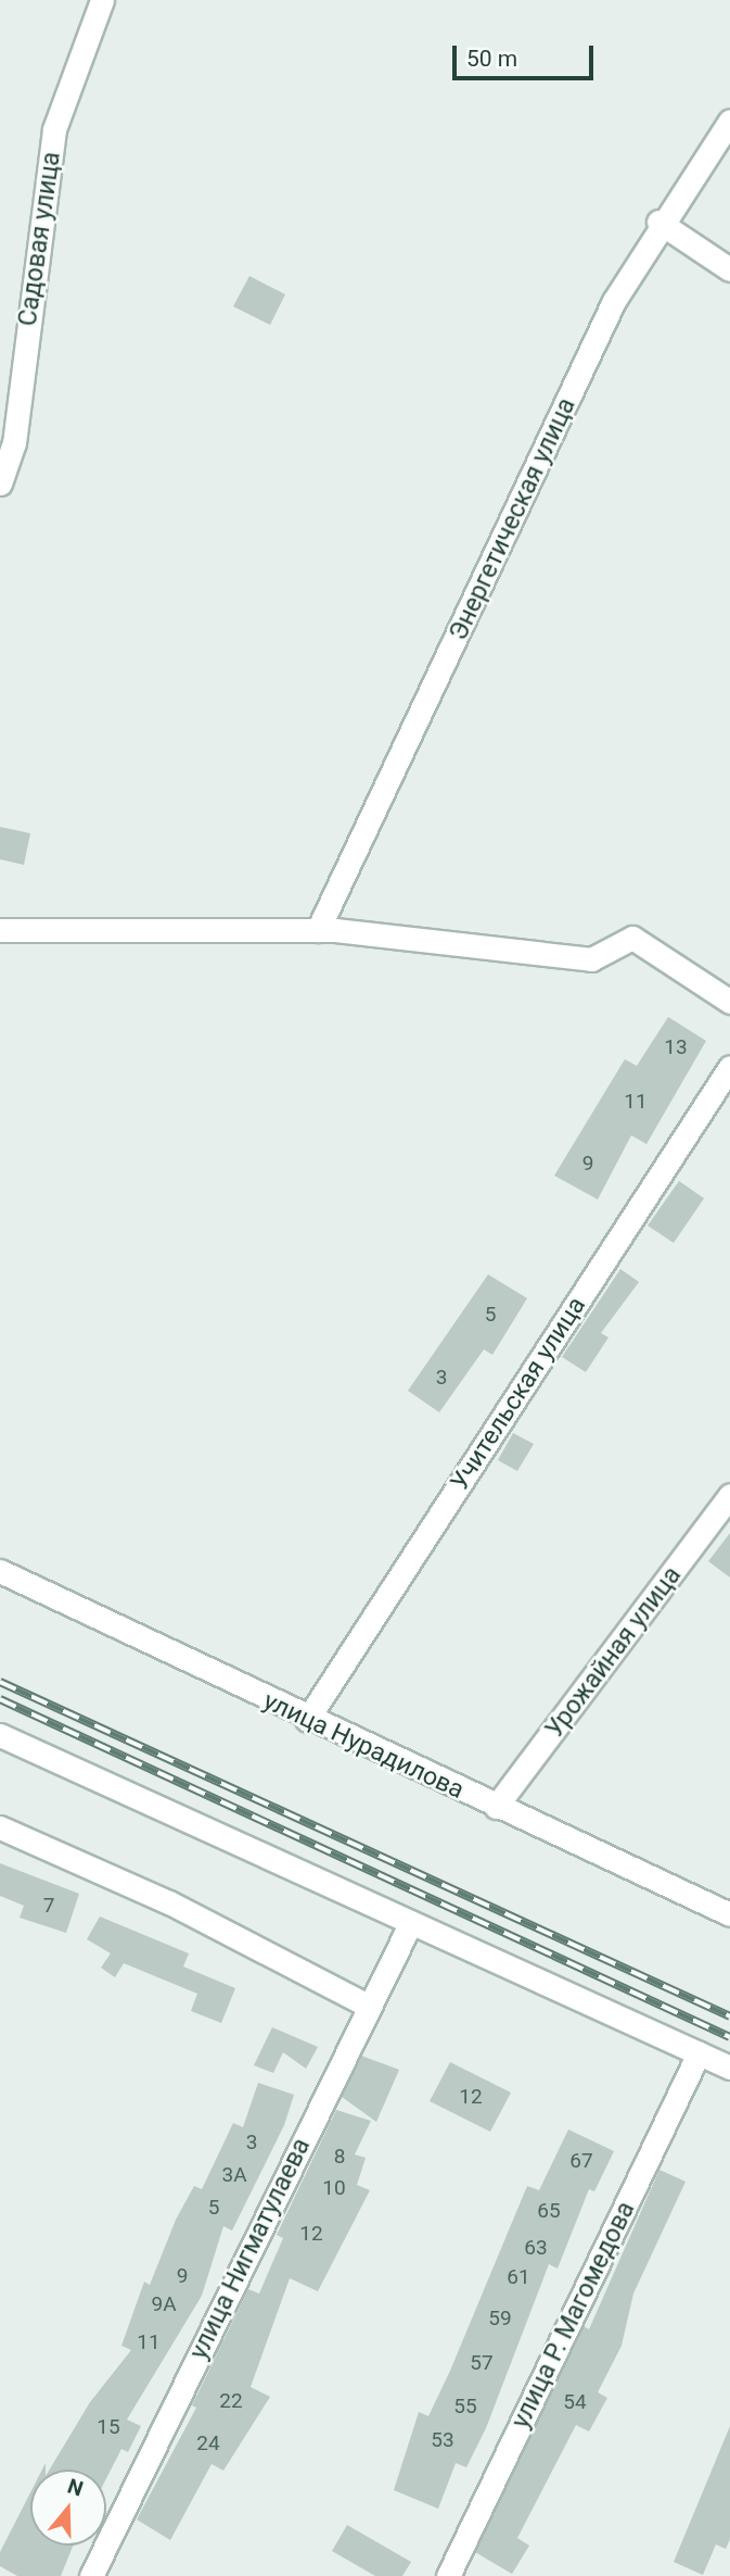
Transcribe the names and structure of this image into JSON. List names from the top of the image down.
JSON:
{
  "streets": {
    "street": [
      "Садовая улица",
      "Энергетическая улица",
      "Учительская улица",
      "Урожайная улица",
      "улица Нурадилова",
      "улица Нигматулаева",
      "улица Р. Магомедова"
    ]
  },
  "crossings": [
    ["Учительская улица", "улица Нурадилова"],
    ["Урожайная улица", "улица Нурадилова"]
  ],
  "house_numbers": [
    "13",
    "11",
    "9",
    "5",
    "3",
    "7",
    "12",
    "3",
    "8",
    "67",
    "3А",
    "10",
    "5",
    "65",
    "12",
    "63",
    "9",
    "61",
    "9А",
    "59",
    "11",
    "57",
    "22",
    "54",
    "55",
    "15",
    "53",
    "24"
  ],
  "scale_bar": "50 m",
  "north": "top"
}
